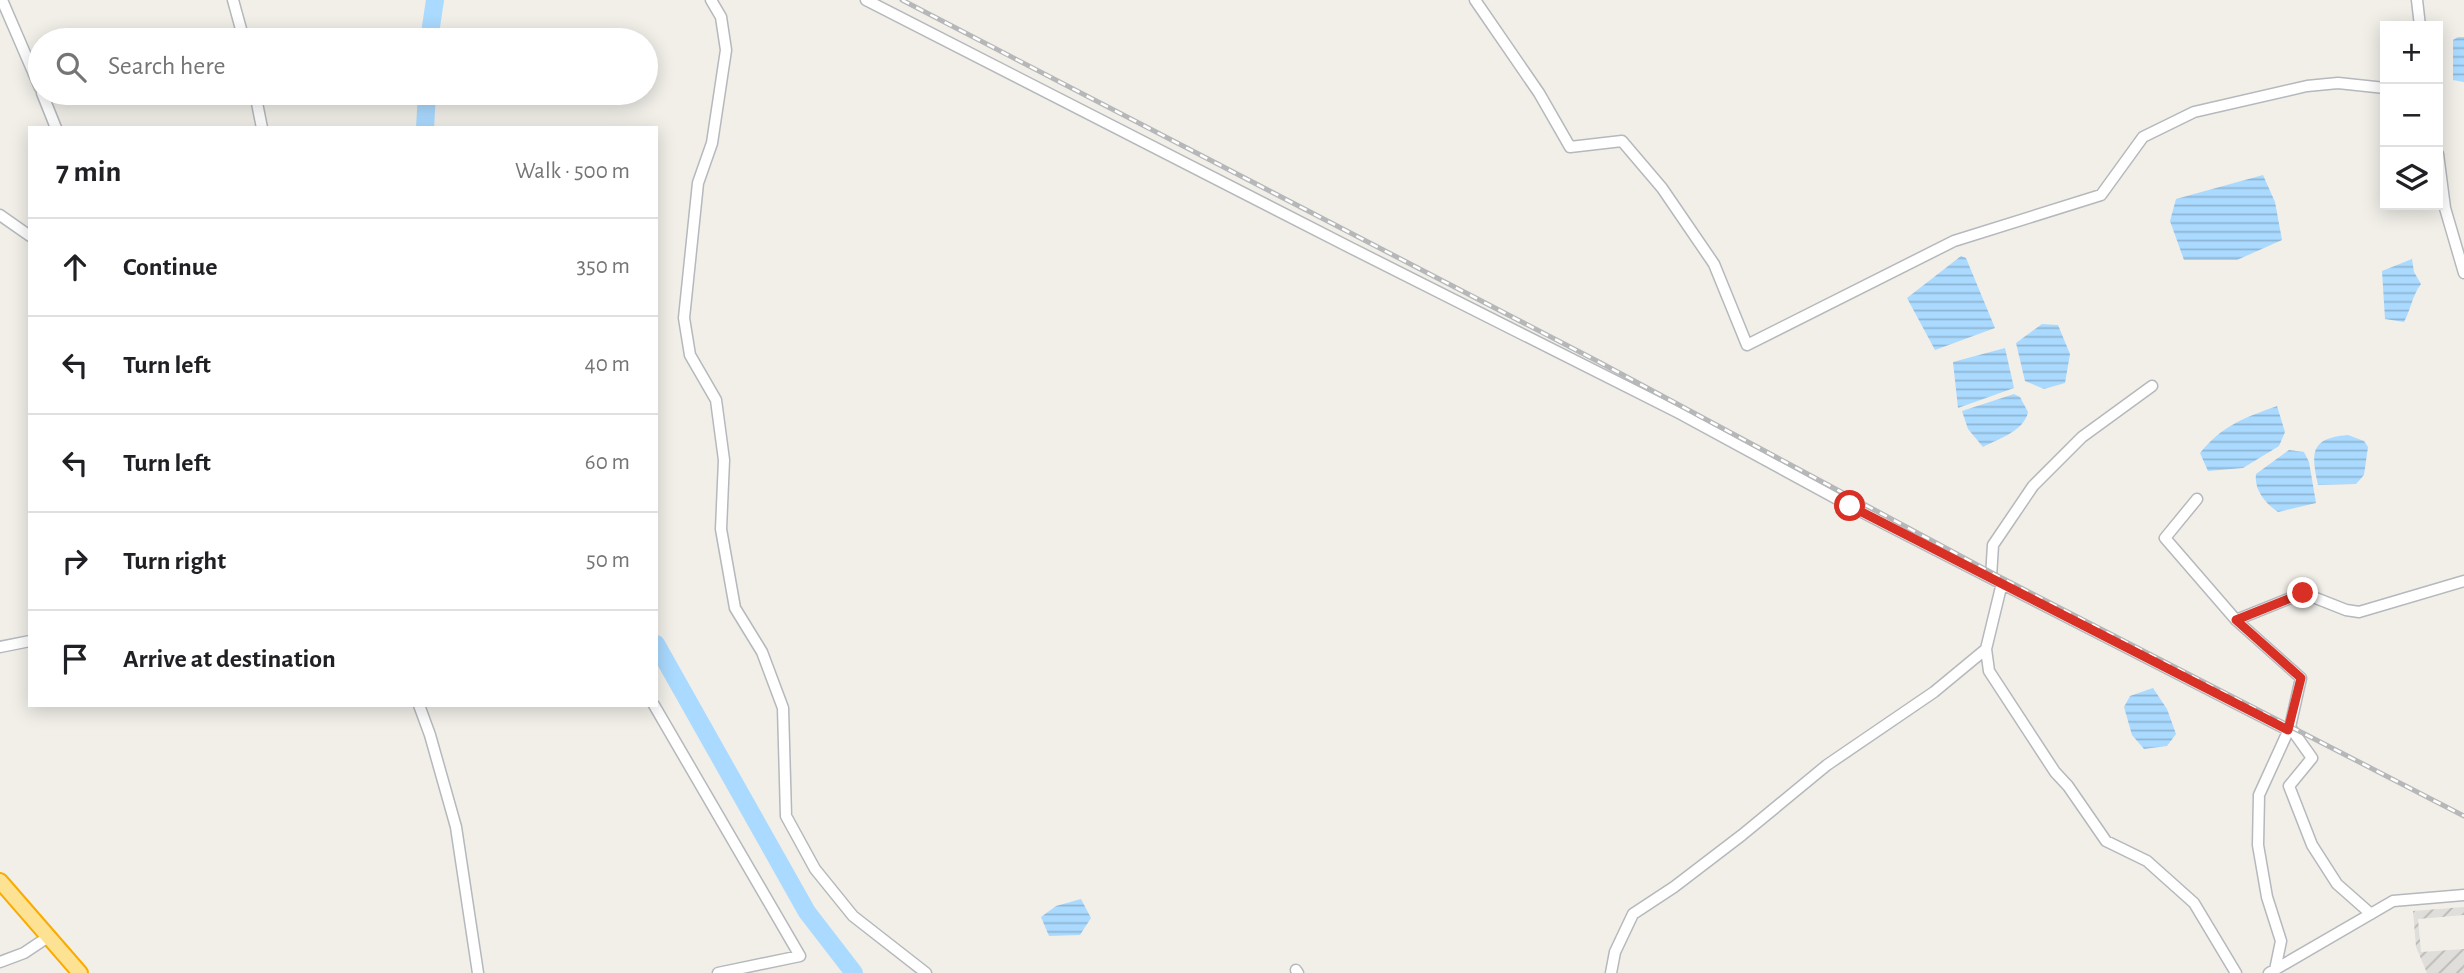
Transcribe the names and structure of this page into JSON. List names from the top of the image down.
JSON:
{
  "page": {
    "map_buttons": ["+", "−"],
    "search": "Search here",
    "heading": ["7 min", "Walk · 500 m"],
    "list": [
      ["Continue", "350 m"],
      ["Turn left", "40 m"],
      ["Turn left", "60 m"],
      ["Turn right", "50 m"],
      "Arrive at destination"
    ]
  }
}
